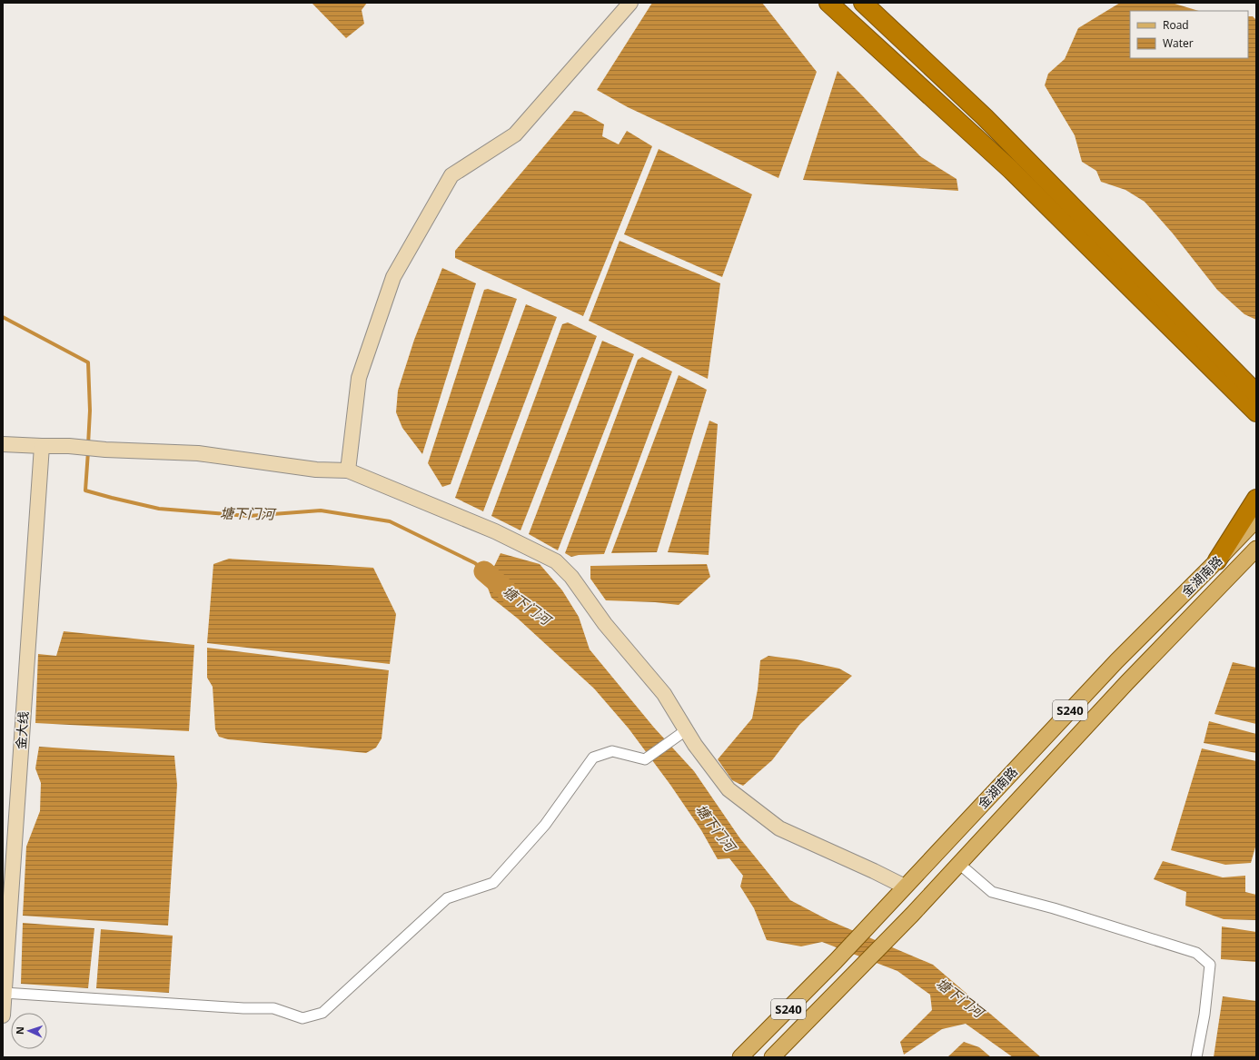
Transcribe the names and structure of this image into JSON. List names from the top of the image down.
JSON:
{
  "streets": {
    "main road": ["金湖南路", "S240"],
    "street": ["金大线"]
  },
  "water": ["塘下门河"],
  "legend": ["Road", "Water"],
  "north": "left"
}
